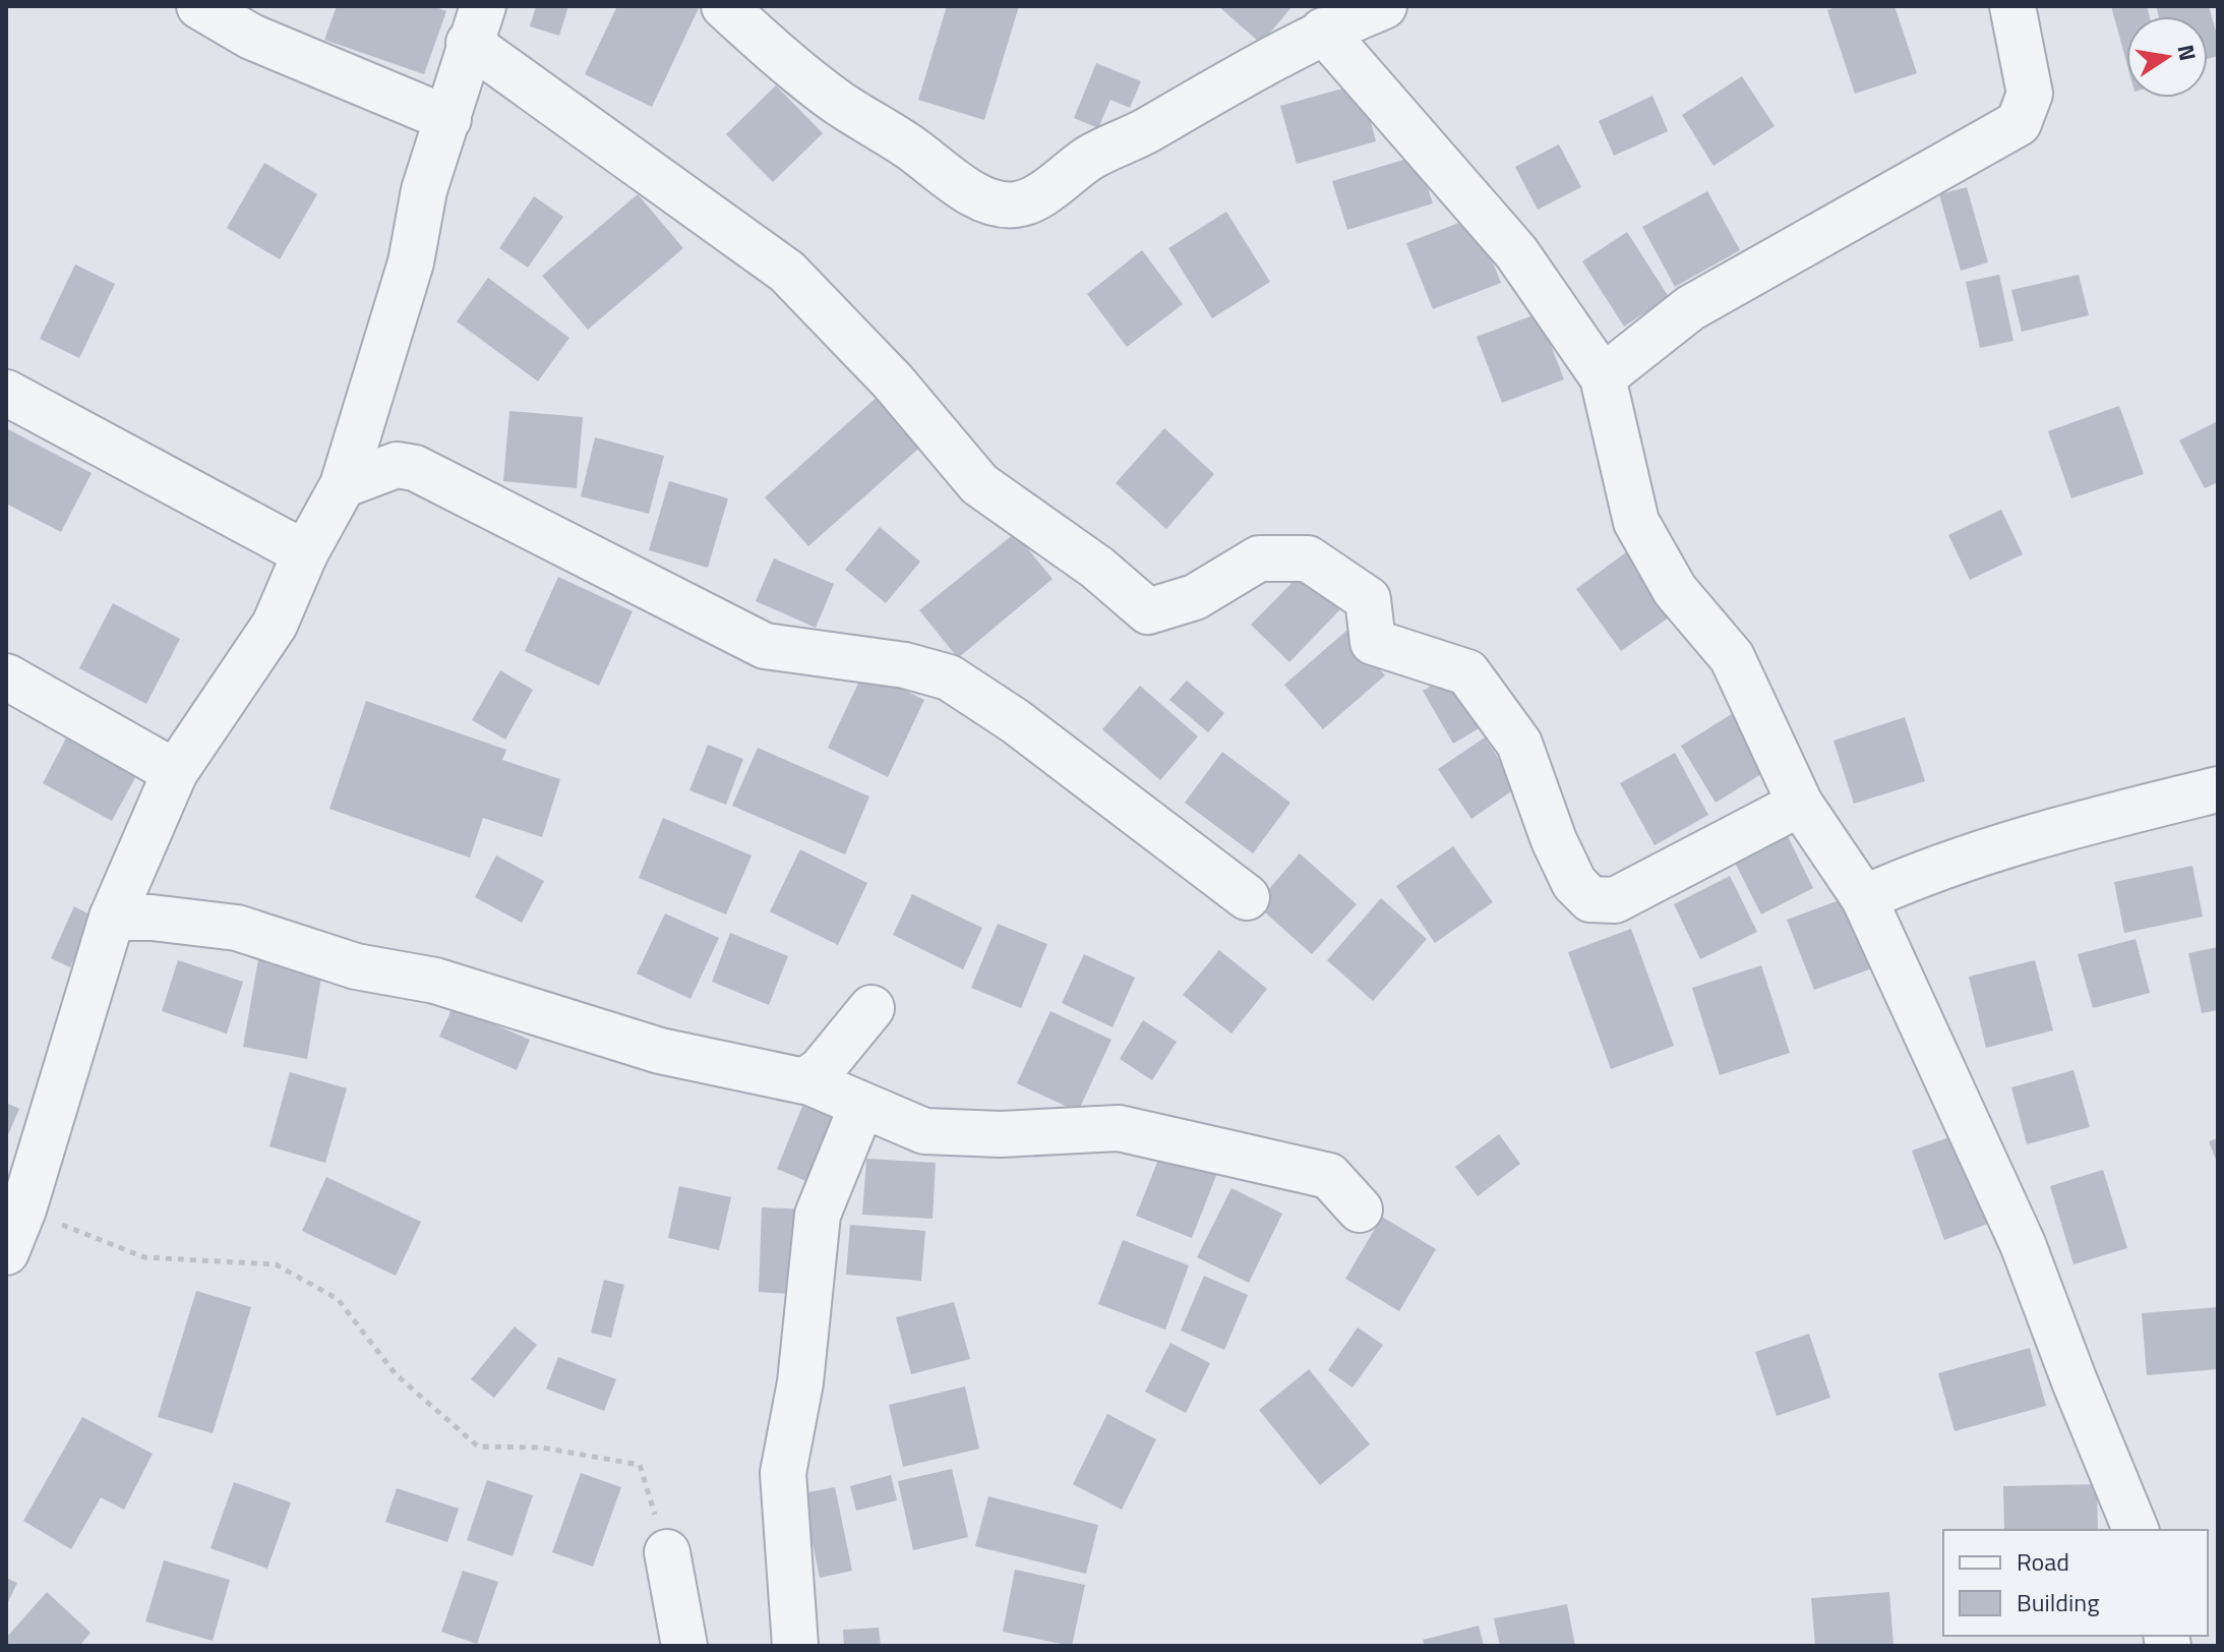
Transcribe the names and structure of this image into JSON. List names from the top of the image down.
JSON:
{
  "legend": ["Road", "Building"],
  "north": "right"
}
